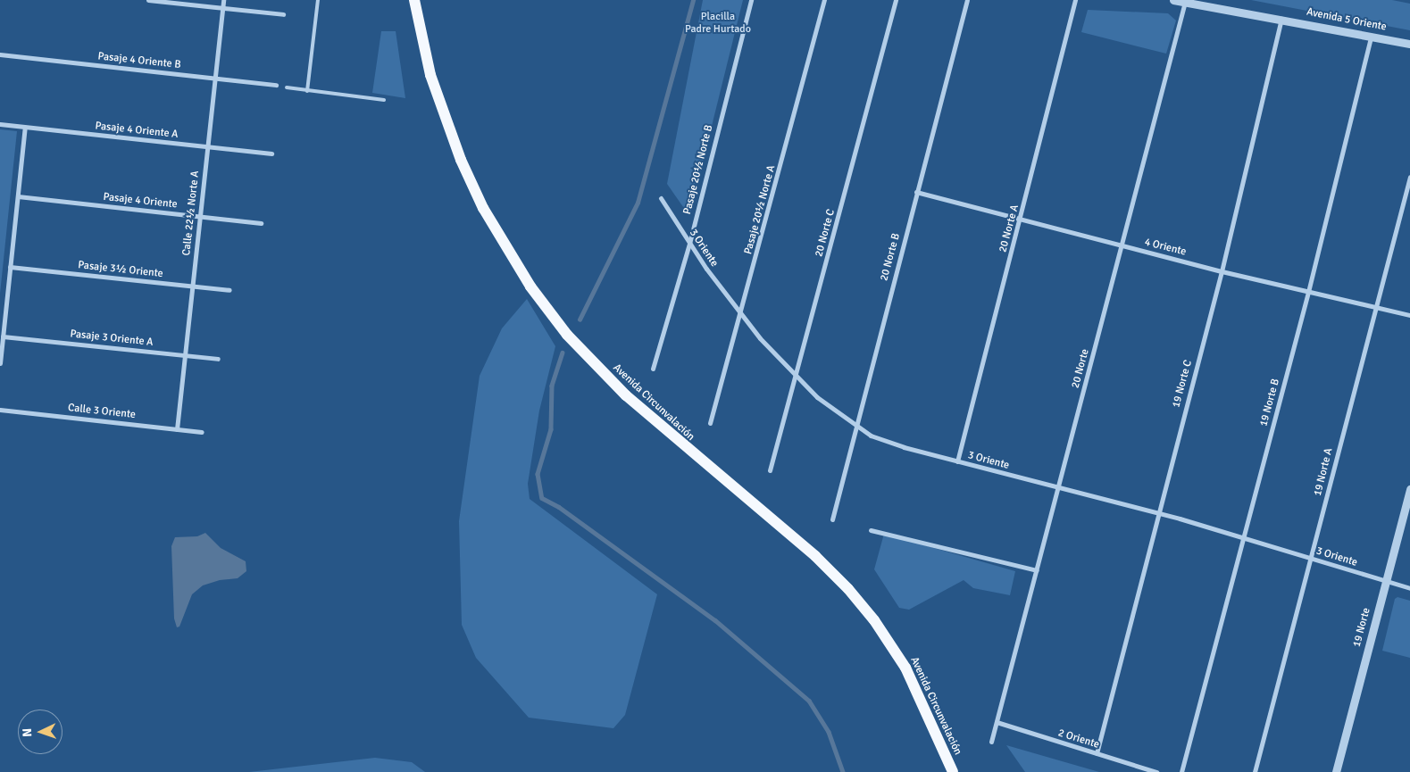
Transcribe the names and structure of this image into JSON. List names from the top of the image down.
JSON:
{
  "streets": {
    "main road": ["Avenida Circunvalación"],
    "street": [
      "Avenida 5 Oriente",
      "Pasaje 4 Oriente B",
      "Pasaje 4 Oriente A",
      "Pasaje 20½ Norte B",
      "Pasaje 4 Oriente",
      "Pasaje 20½ Norte A",
      "Calle 22½ Norte A",
      "20 Norte A",
      "20 Norte C",
      "4 Oriente",
      "3 Oriente",
      "20 Norte B",
      "Pasaje 3½ Oriente",
      "Pasaje 3 Oriente A",
      "20 Norte",
      "19 Norte C",
      "19 Norte B",
      "Calle 3 Oriente",
      "19 Norte A",
      "19 Norte",
      "2 Oriente"
    ]
  },
  "crossings": [
    ["Avenida 5 Oriente", "20 Norte"],
    ["Avenida 5 Oriente", "19 Norte C"],
    ["Avenida 5 Oriente", "19 Norte B"],
    ["Pasaje 4 Oriente B", "Calle 22½ Norte A"],
    ["Pasaje 4 Oriente A", "Calle 22½ Norte A"],
    ["Pasaje 20½ Norte B", "3 Oriente"],
    ["Pasaje 4 Oriente", "Calle 22½ Norte A"],
    ["Pasaje 20½ Norte A", "3 Oriente"],
    ["Calle 22½ Norte A", "Pasaje 3½ Oriente"],
    ["Calle 22½ Norte A", "Pasaje 3 Oriente A"],
    ["Calle 22½ Norte A", "Calle 3 Oriente"],
    ["20 Norte A", "4 Oriente"],
    ["20 Norte A", "3 Oriente"],
    ["20 Norte C", "3 Oriente"],
    ["4 Oriente", "20 Norte B"],
    ["4 Oriente", "20 Norte"],
    ["4 Oriente", "19 Norte C"],
    ["4 Oriente", "19 Norte B"],
    ["4 Oriente", "19 Norte A"],
    ["3 Oriente", "20 Norte B"],
    ["3 Oriente", "20 Norte"],
    ["3 Oriente", "19 Norte C"],
    ["3 Oriente", "19 Norte B"],
    ["3 Oriente", "19 Norte A"],
    ["3 Oriente", "19 Norte"],
    ["20 Norte", "2 Oriente"],
    ["19 Norte C", "2 Oriente"]
  ],
  "parks": ["Placilla Padre Hurtado"],
  "north": "left"
}
